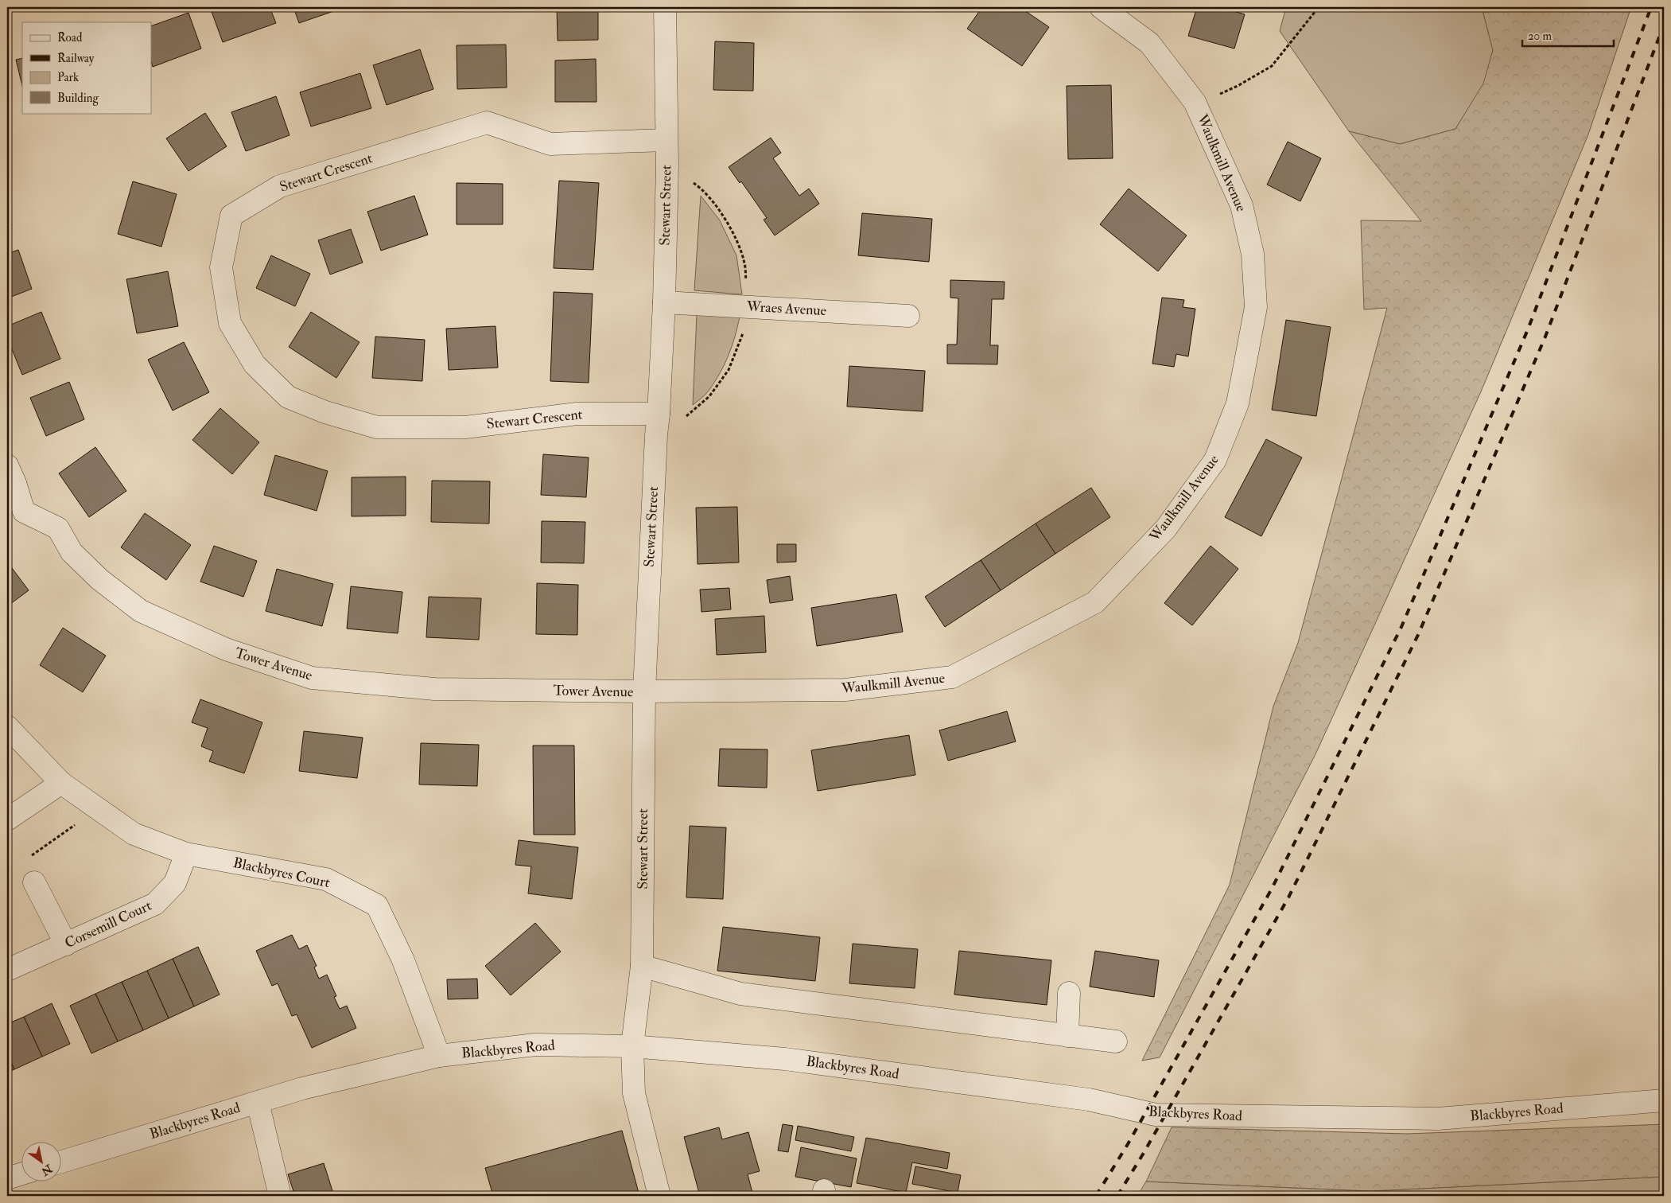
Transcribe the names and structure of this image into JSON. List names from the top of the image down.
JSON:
{
  "streets": {
    "street": [
      "Waulkmill Avenue",
      "Stewart Crescent",
      "Stewart Street",
      "Wraes Avenue",
      "Tower Avenue",
      "Blackbyres Court",
      "Corsemill Court",
      "Blackbyres Road"
    ]
  },
  "crossings": [
    ["Waulkmill Avenue", "Stewart Street"],
    ["Waulkmill Avenue", "Tower Avenue"],
    ["Stewart Crescent", "Stewart Street"],
    ["Stewart Street", "Wraes Avenue"],
    ["Stewart Street", "Tower Avenue"],
    ["Stewart Street", "Blackbyres Road"],
    ["Blackbyres Court", "Corsemill Court"],
    ["Blackbyres Court", "Blackbyres Road"]
  ],
  "legend": [
    "Road",
    "Railway",
    "Park",
    "Building"
  ],
  "scale_bar": "20 m",
  "north": "bottom right"
}
